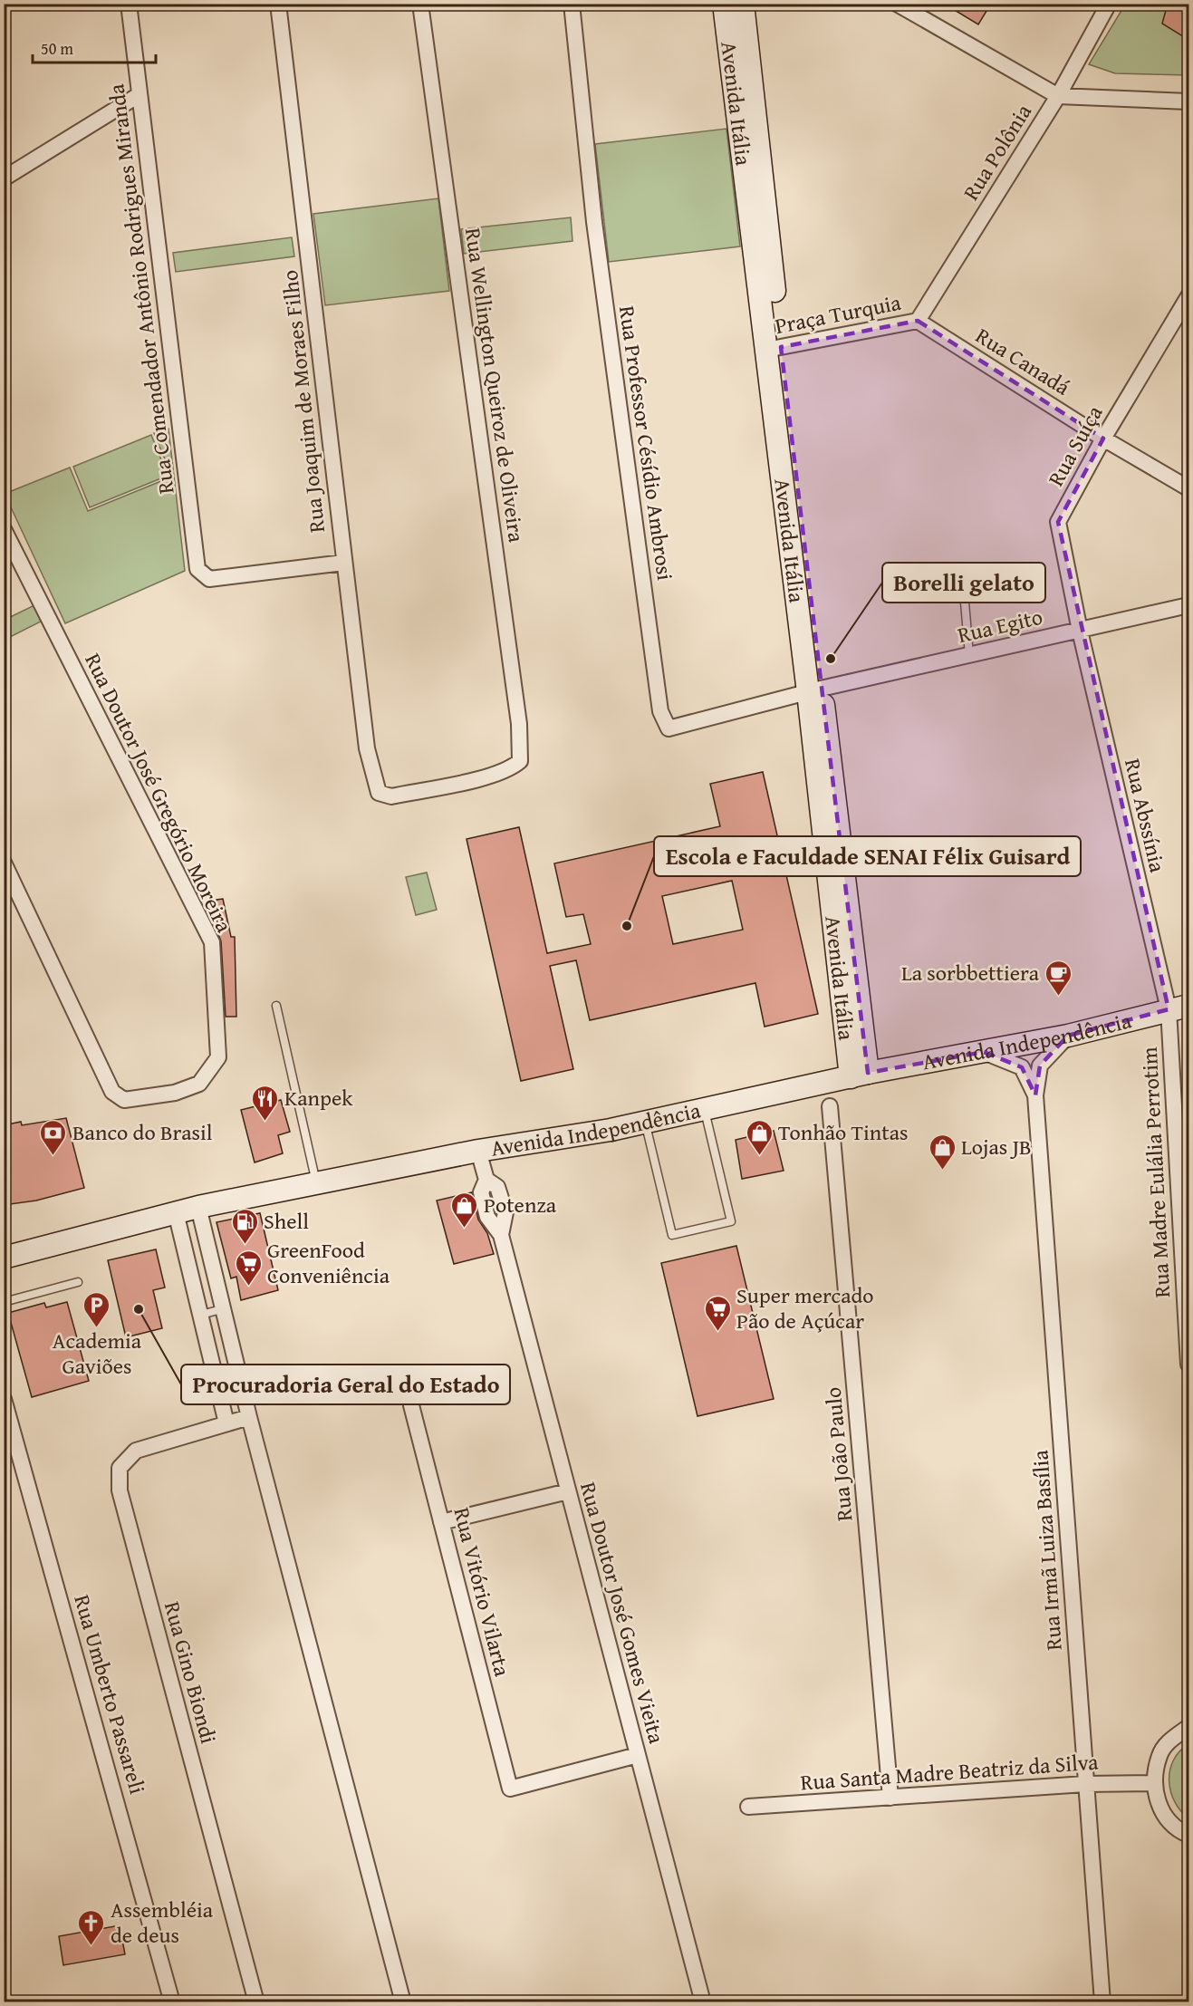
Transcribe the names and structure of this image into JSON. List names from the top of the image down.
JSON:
{
  "streets": {
    "main road": ["Avenida Itália", "Avenida Independência"],
    "street": [
      "Rua Polônia",
      "Rua Comendador Antônio Rodrigues Miranda",
      "Praça Turquia",
      "Rua Canadá",
      "Rua Wellington Queiroz de Oliveira",
      "Rua Joaquim de Moraes Filho",
      "Rua Professor Césídio Ambrosi",
      "Rua Suíça",
      "Rua Egito",
      "Rua Doutor José Gregório Moreira",
      "Rua Abssínia",
      "Rua Madre Eulália Perrotim",
      "Rua João Paulo",
      "Rua Irmã Luiza Basília",
      "Rua Vitório Vilarta",
      "Rua Doutor José Gomes Vieita",
      "Rua Gino Biondi",
      "Rua Umberto Passareli",
      "Rua Santa Madre Beatriz da Silva"
    ]
  },
  "crossings": [
    ["Avenida Itália", "Praça Turquia"],
    ["Avenida Itália", "Rua Professor Césídio Ambrosi"],
    ["Avenida Itália", "Rua Egito"],
    ["Avenida Itália", "Avenida Independência"],
    ["Rua Polônia", "Praça Turquia"],
    ["Rua Polônia", "Rua Canadá"],
    ["Rua Comendador Antônio Rodrigues Miranda", "Rua Joaquim de Moraes Filho"],
    ["Praça Turquia", "Rua Canadá"],
    ["Rua Canadá", "Rua Suíça"],
    ["Rua Wellington Queiroz de Oliveira", "Rua Joaquim de Moraes Filho"],
    ["Rua Professor Césídio Ambrosi", "Rua Egito"],
    ["Rua Suíça", "Rua Egito"],
    ["Rua Suíça", "Rua Abssínia"],
    ["Rua Egito", "Rua Abssínia"],
    ["Rua Abssínia", "Avenida Independência"],
    ["Rua Abssínia", "Rua Madre Eulália Perrotim"],
    ["Avenida Independência", "Rua Madre Eulália Perrotim"],
    ["Avenida Independência", "Rua Irmã Luiza Basília"],
    ["Avenida Independência", "Rua Doutor José Gomes Vieita"],
    ["Rua João Paulo", "Rua Santa Madre Beatriz da Silva"],
    ["Rua Irmã Luiza Basília", "Rua Santa Madre Beatriz da Silva"],
    ["Rua Vitório Vilarta", "Rua Doutor José Gomes Vieita"]
  ],
  "places": {
    "other": ["Borelli gelato", "Escola e Faculdade SENAI Félix Guisard", "Procuradoria Geral do Estado"],
    "cafe": ["La sorbbettiera"],
    "restaurant": ["Kanpek"],
    "bank": ["Banco do Brasil"],
    "shop": ["Tonhão Tintas", "Lojas JB", "Potenza"],
    "fuel station": ["Shell"],
    "supermarket": ["GreenFood Conveniência", "Super mercado Pão de Açúcar"],
    "parking": ["Academia Gaviões"],
    "church": ["Assembléia de deus"]
  },
  "scale_bar": "50 m"
}
